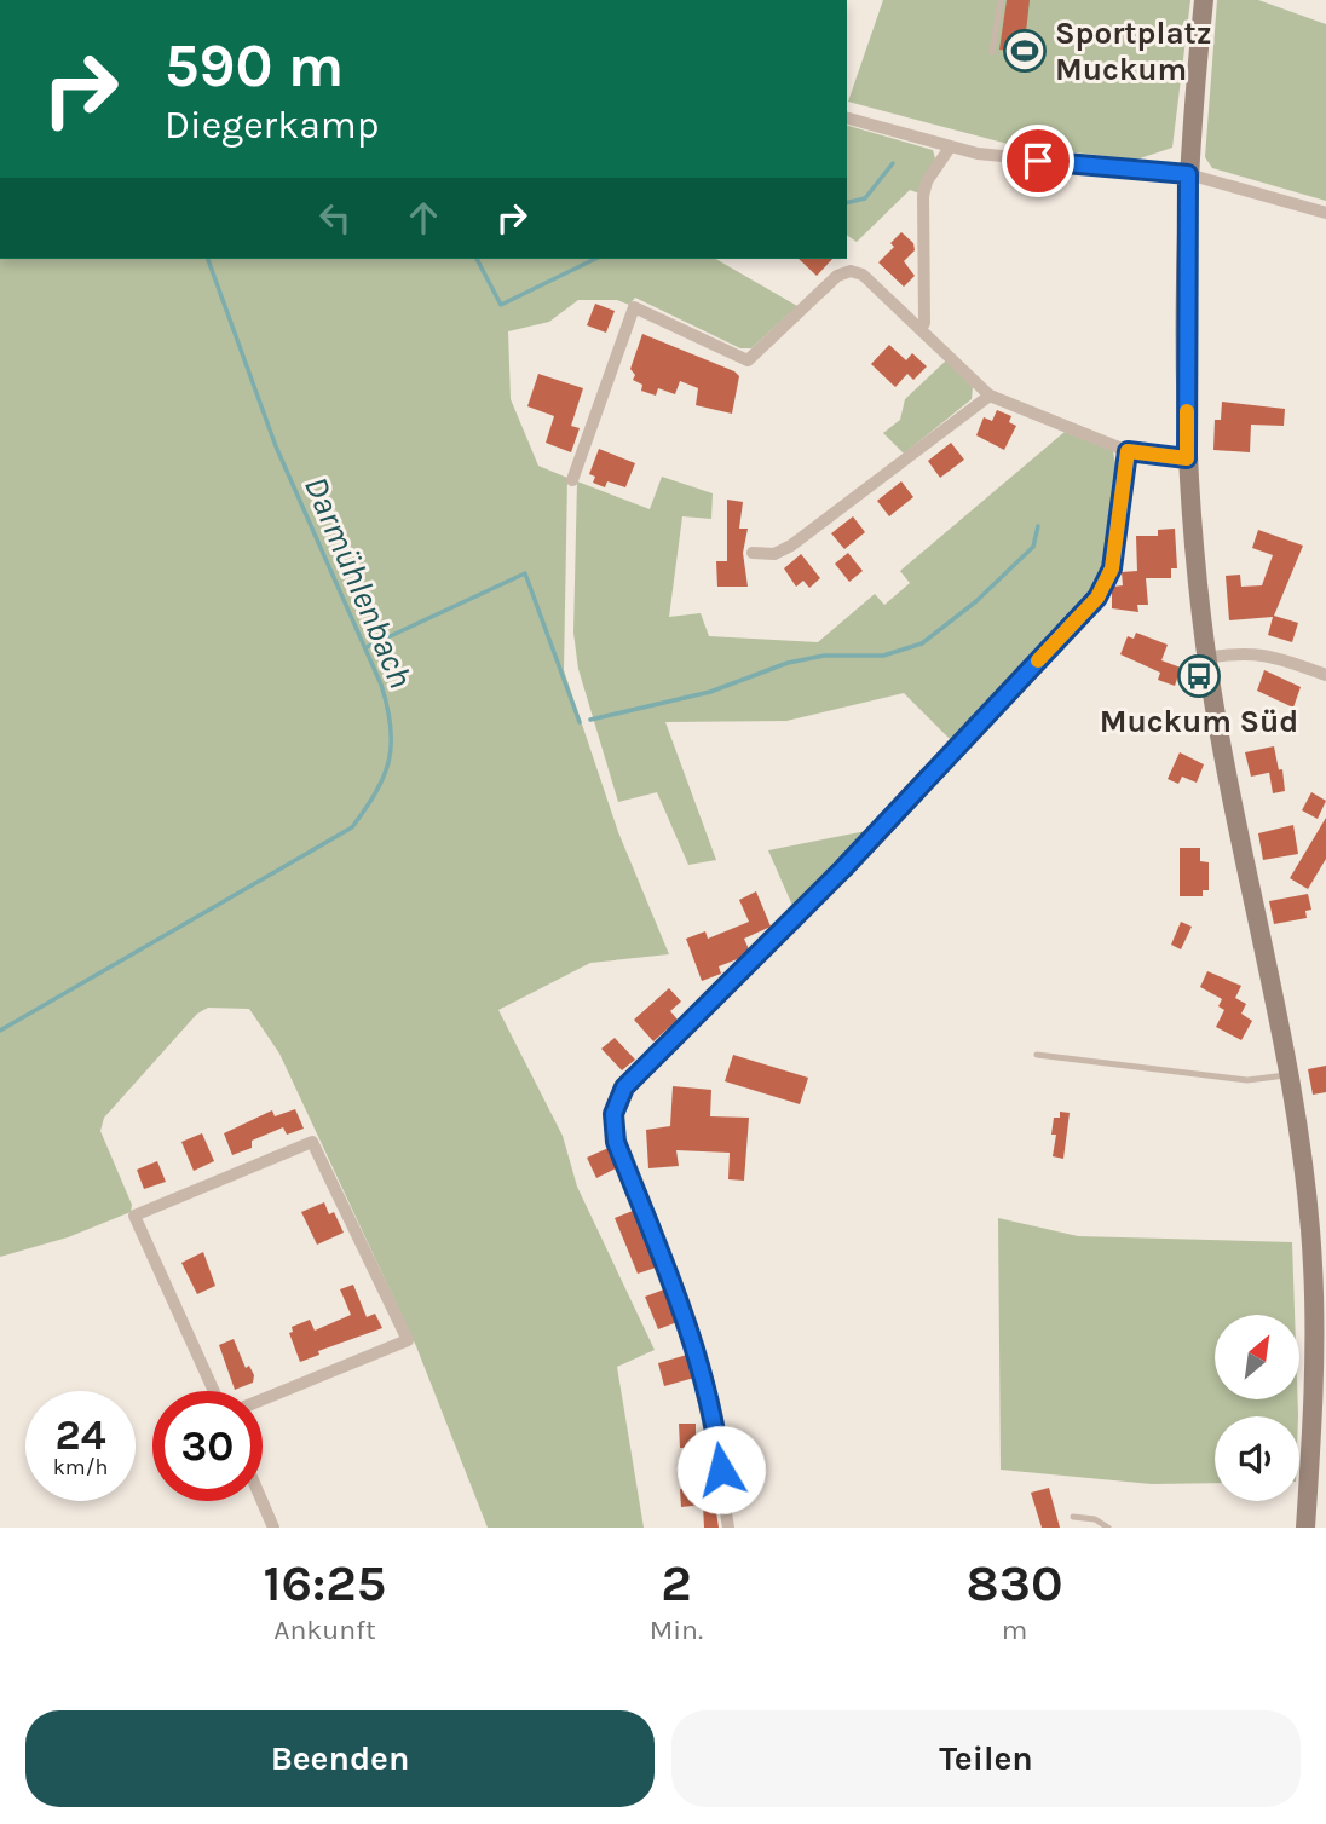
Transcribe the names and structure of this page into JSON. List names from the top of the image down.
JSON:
{
  "water": ["Darmühlenbach"],
  "places": {
    "sports": ["Sportplatz Muckum"],
    "bus stop": ["Muckum Süd"]
  },
  "north": "top right",
  "page": {
    "turn": ["590 m", "Diegerkamp"],
    "speed": "24 km/h",
    "limit": "30",
    "eta": [
      "16:25",
      "Ankunft",
      "2",
      "Min.",
      "830",
      "m"
    ],
    "buttons": ["Beenden", "Teilen"]
  }
}
